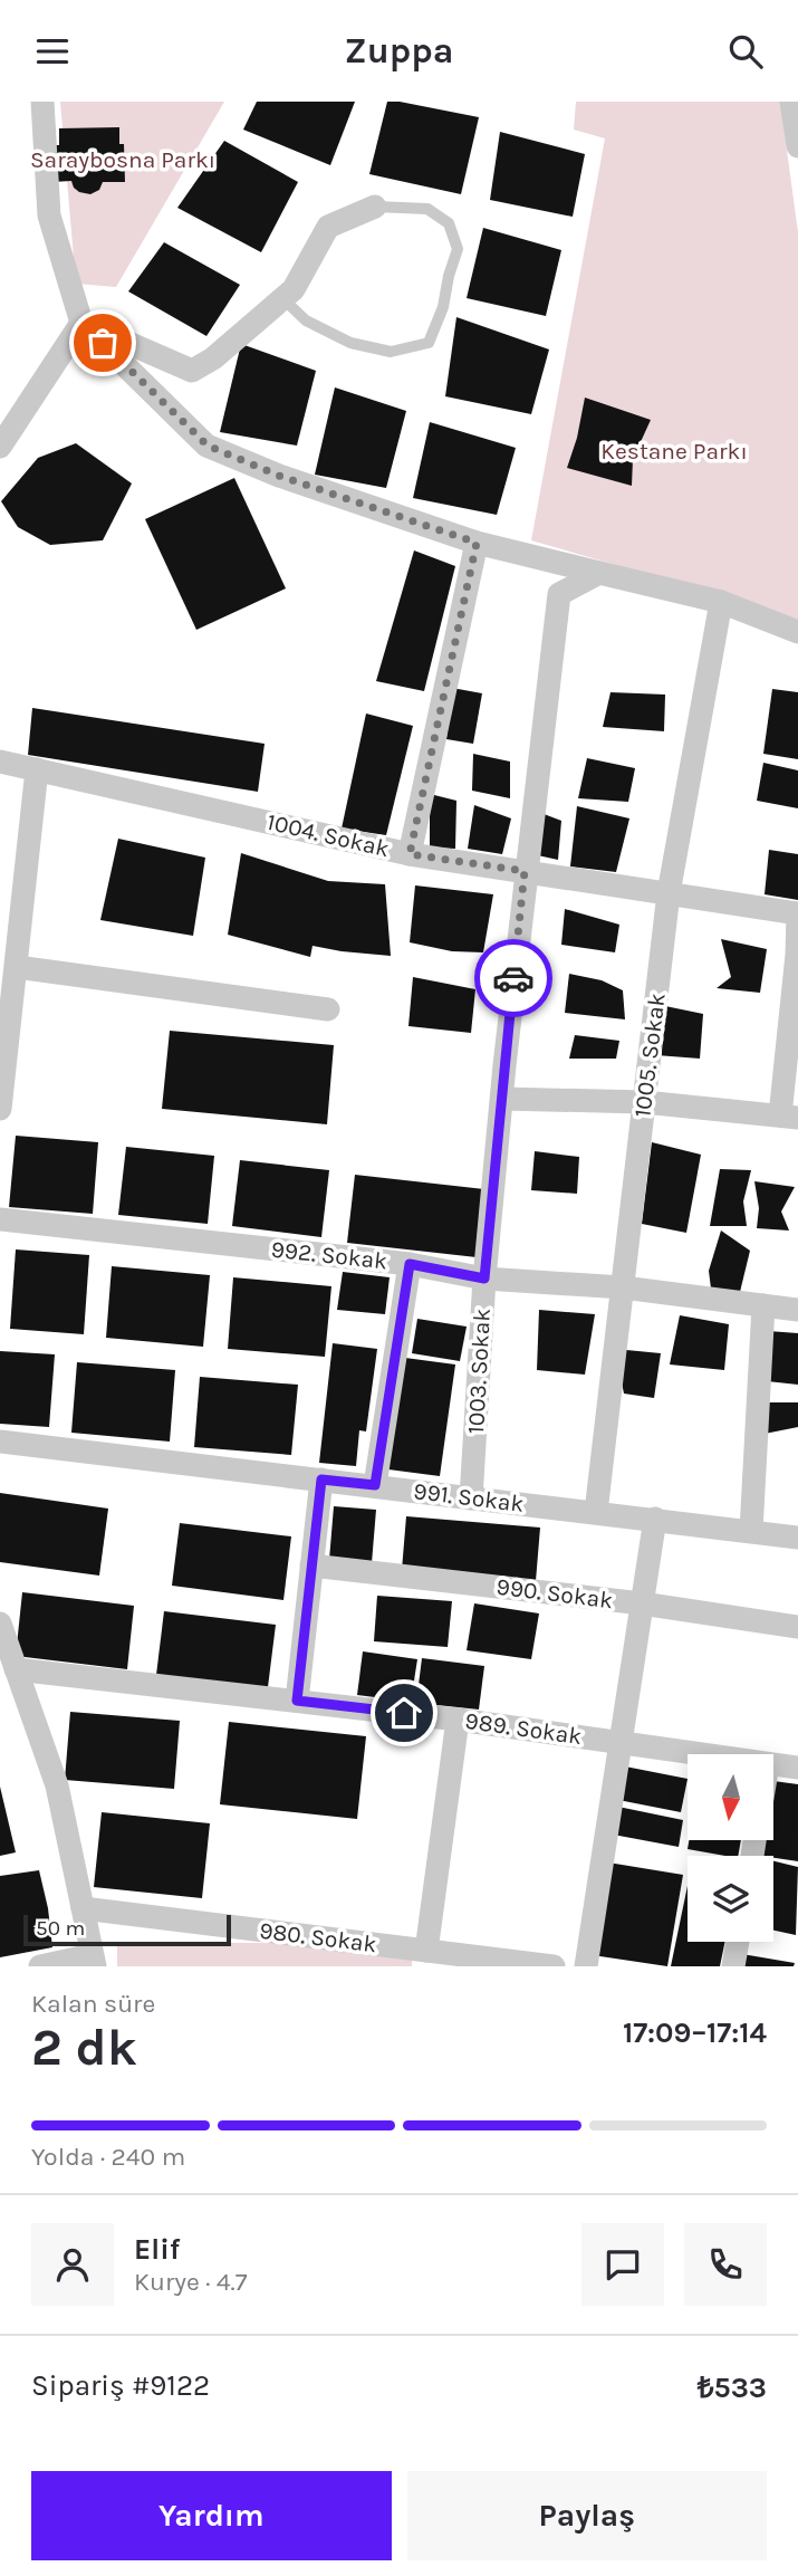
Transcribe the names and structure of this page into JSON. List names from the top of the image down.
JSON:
{
  "streets": {
    "street": [
      "1004. Sokak",
      "1005. Sokak",
      "992. Sokak",
      "1003. Sokak",
      "991. Sokak",
      "990. Sokak",
      "989. Sokak",
      "980. Sokak"
    ]
  },
  "crossings": [
    ["1004. Sokak", "1005. Sokak"],
    ["1004. Sokak", "1003. Sokak"],
    ["1005. Sokak", "992. Sokak"],
    ["1005. Sokak", "991. Sokak"],
    ["992. Sokak", "1003. Sokak"],
    ["1003. Sokak", "991. Sokak"]
  ],
  "parks": ["Saraybosna Parkı", "Kestane Parkı"],
  "scale_bar": "50 m",
  "north": "bottom",
  "page": {
    "header": "Zuppa",
    "scale": "50 m",
    "heading": ["2 dk", "Kalan süre", "17:09–17:14"],
    "panel": [
      "Elif",
      "Kurye · 4.7",
      "Sipariş #9122",
      "₺533"
    ],
    "bar": "Yolda · 240 m",
    "buttons": ["Yardım", "Paylaş"]
  }
}
